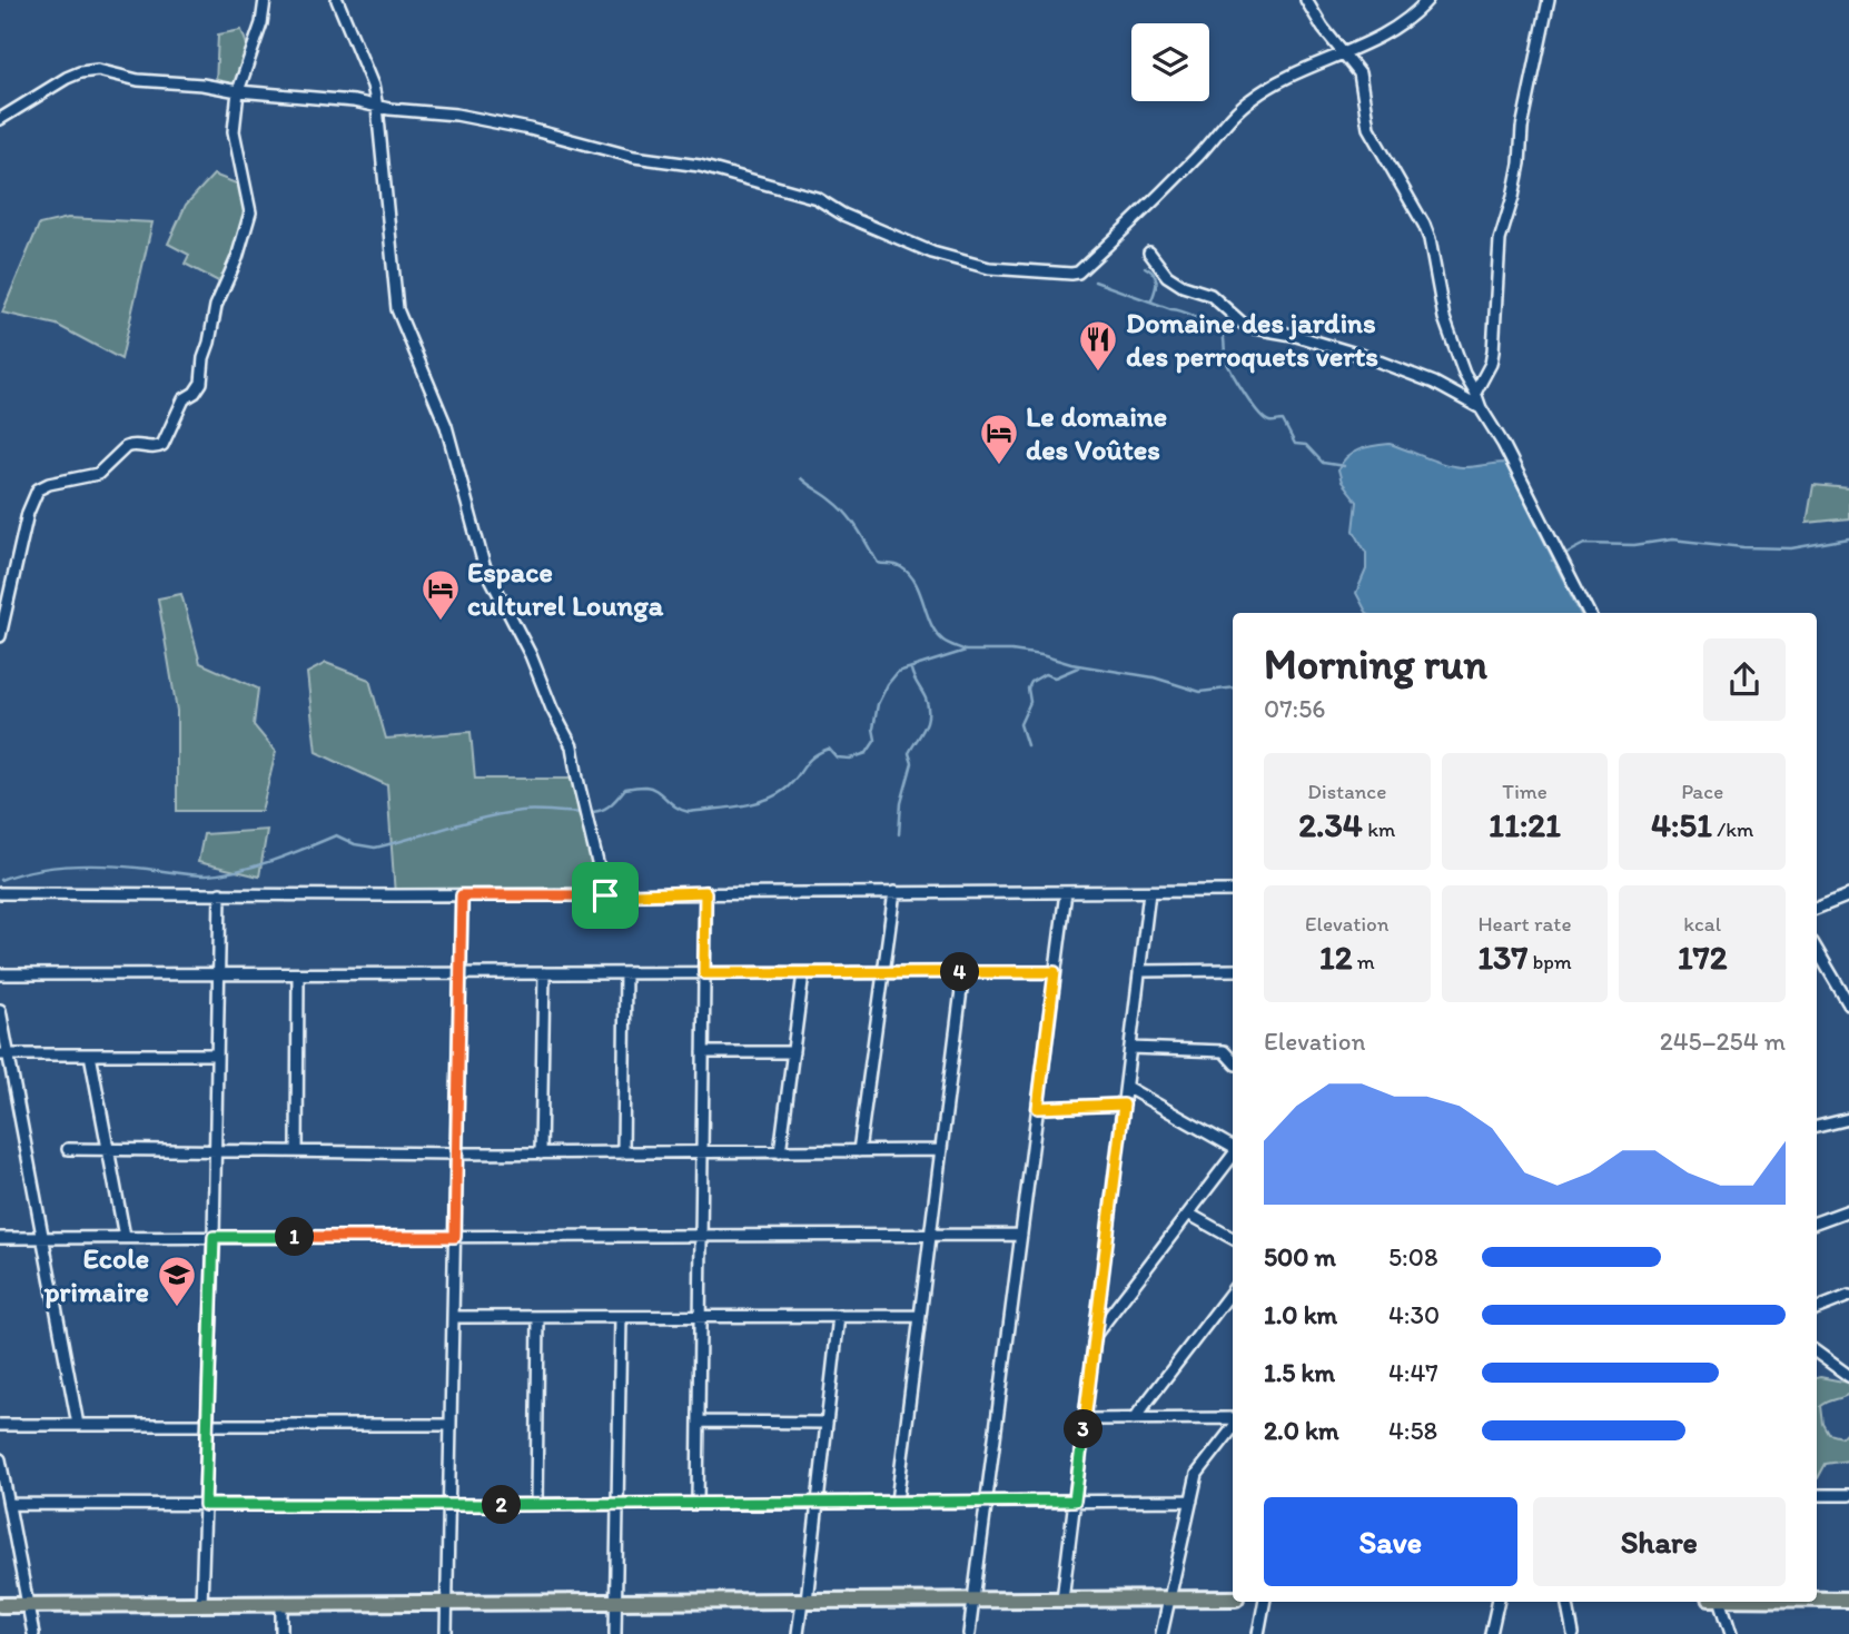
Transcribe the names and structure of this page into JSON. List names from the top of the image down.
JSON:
{
  "places": {
    "restaurant": ["Domaine des jardins des perroquets verts"],
    "hotel": ["Le domaine des Voûtes", "Espace culturel Lounga"],
    "school or university": ["Ecole primaire"]
  },
  "page": {
    "heading": ["Morning run", "07:56"],
    "stats": [
      ["Distance", "2.34 km"],
      ["Time", "11:21"],
      ["Pace", "4:51 /km"],
      ["Elevation", "12 m"],
      ["Heart rate", "137 bpm"],
      ["kcal", "172"]
    ],
    "pins": [
      "4",
      "1",
      "3",
      "2"
    ],
    "chart": ["Elevation", "245–254 m"],
    "list": [
      {
        "name": "500 m",
        "note": "5:08"
      },
      {
        "name": "1.0 km",
        "note": "4:30"
      },
      {
        "name": "1.5 km",
        "note": "4:47"
      },
      {
        "name": "2.0 km",
        "note": "4:58"
      }
    ],
    "buttons": ["Save", "Share"]
  }
}
